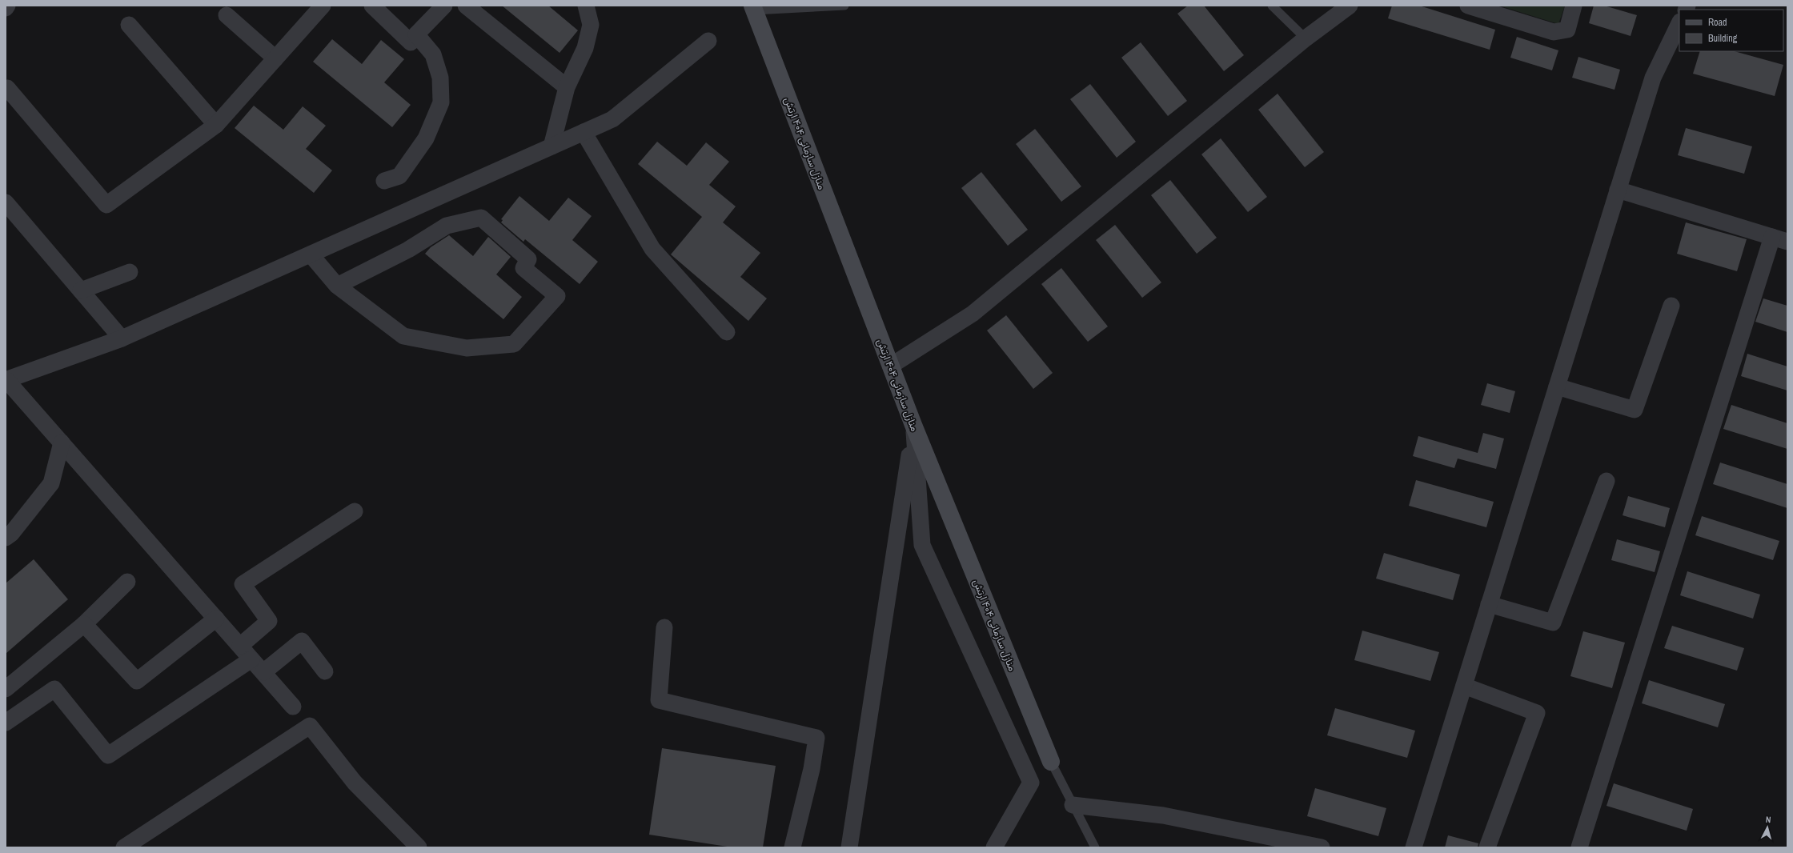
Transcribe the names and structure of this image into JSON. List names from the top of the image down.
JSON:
{
  "streets": {
    "street": ["منازل سازمانی ۴۰۴ ارتش"]
  },
  "legend": ["Road", "Building"],
  "north": "top"
}
